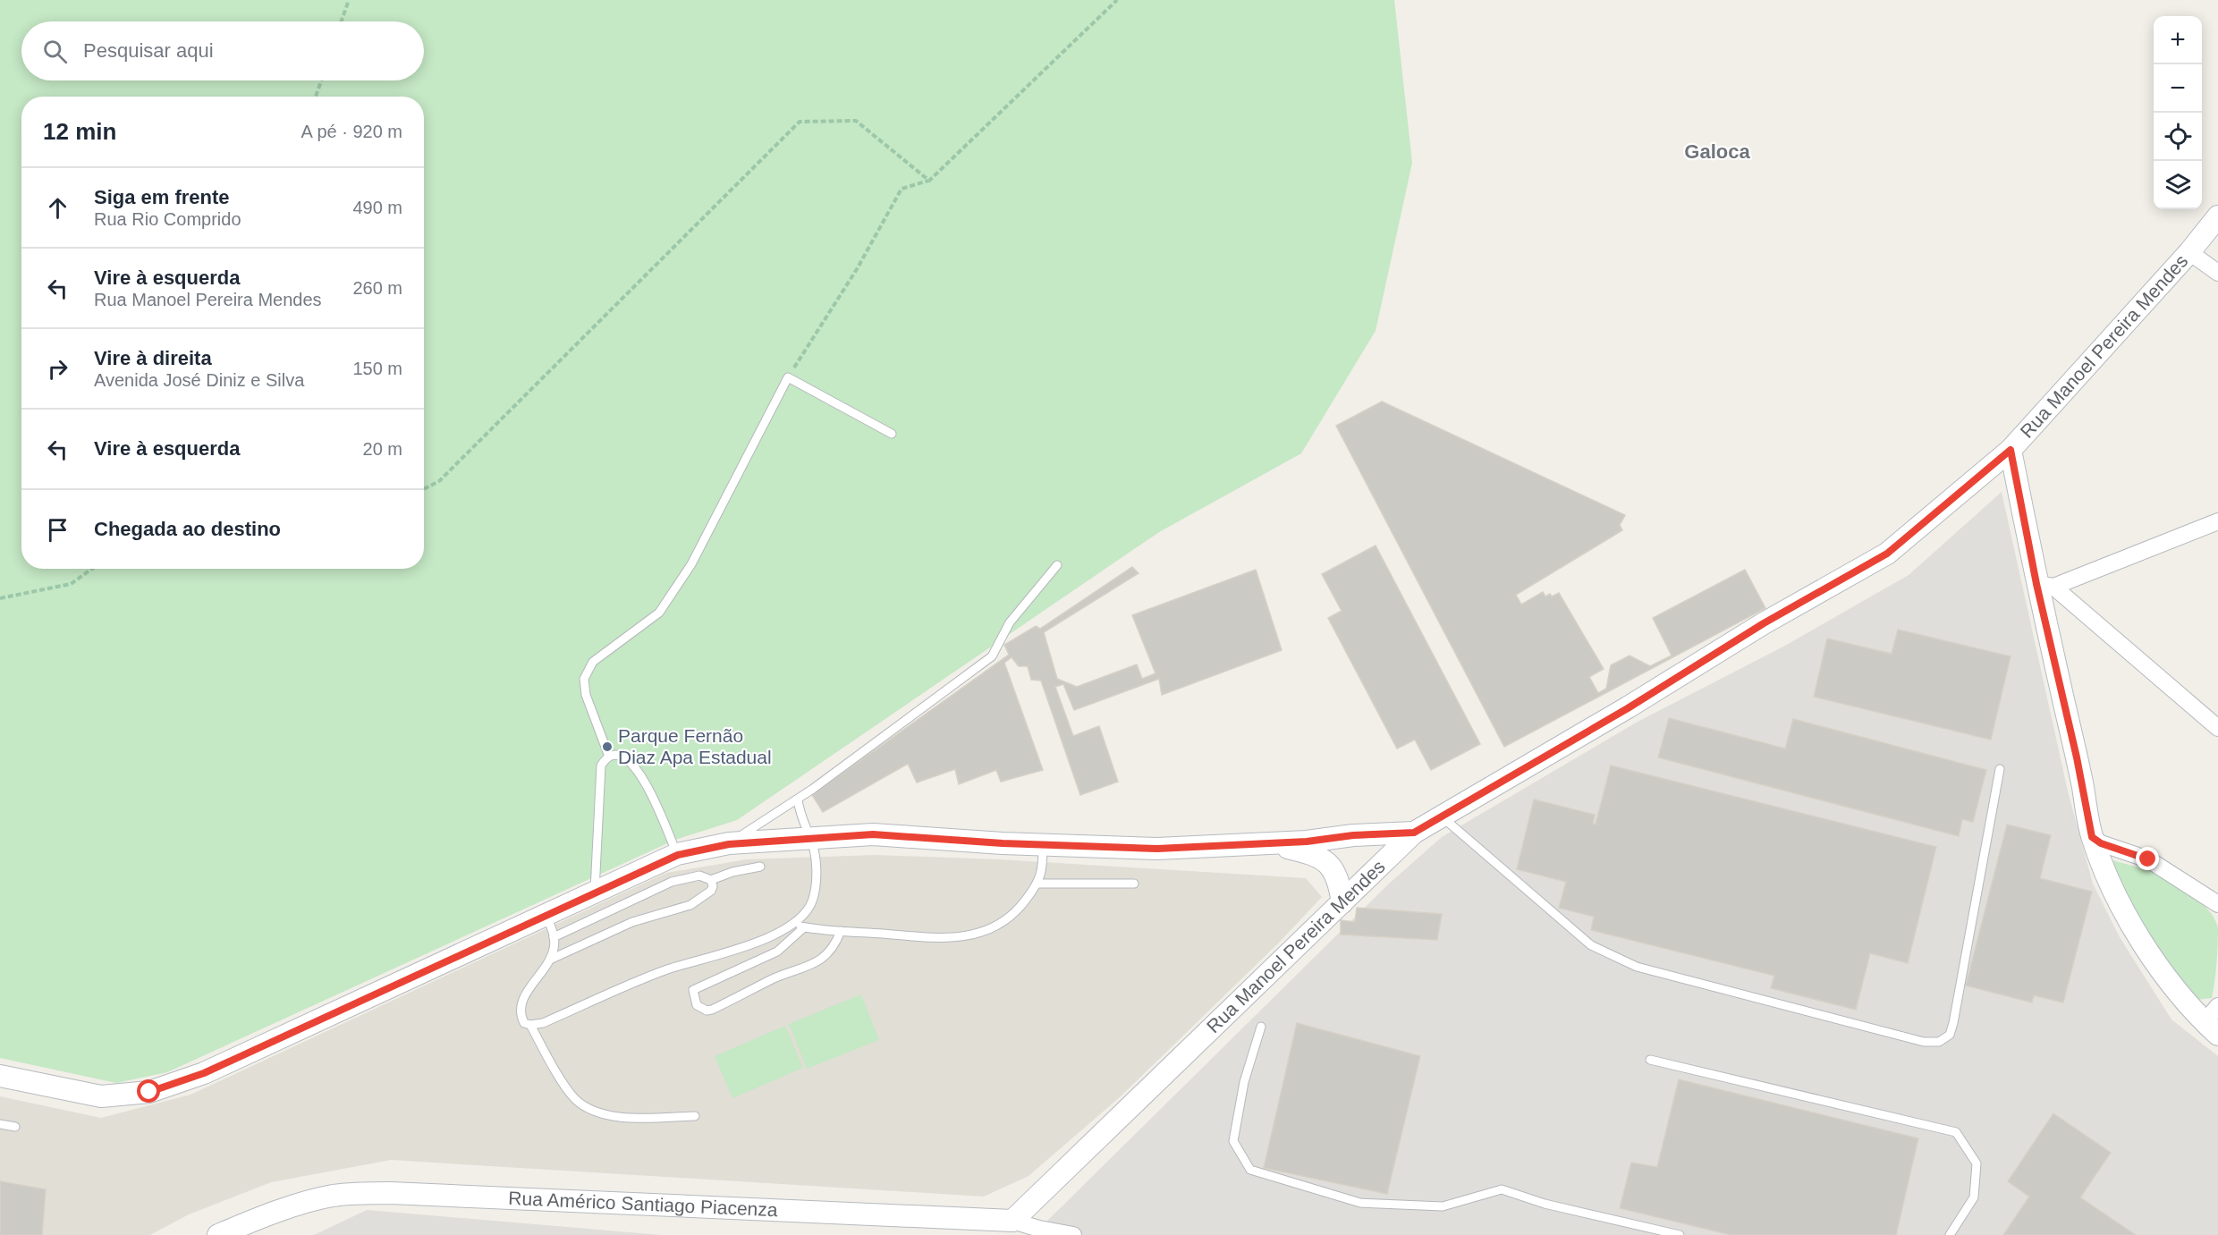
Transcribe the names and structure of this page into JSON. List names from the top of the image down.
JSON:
{
  "streets": {
    "street": ["Rua Manoel Pereira Mendes", "Rua Américo Santiago Piacenza"]
  },
  "crossings": [
    ["Rua Manoel Pereira Mendes", "Rua Américo Santiago Piacenza"]
  ],
  "districts": ["Galoca"],
  "places": ["Parque Fernão Diaz Apa Estadual"],
  "page": {
    "map_buttons": ["+", "−"],
    "search": "Pesquisar aqui",
    "heading": ["12 min", "A pé · 920 m"],
    "list": [
      ["Siga em frente", "Rua Rio Comprido", "490 m"],
      ["Vire à esquerda", "Rua Manoel Pereira Mendes", "260 m"],
      ["Vire à direita", "Avenida José Diniz e Silva", "150 m"],
      ["Vire à esquerda", "20 m"],
      "Chegada ao destino"
    ]
  }
}
